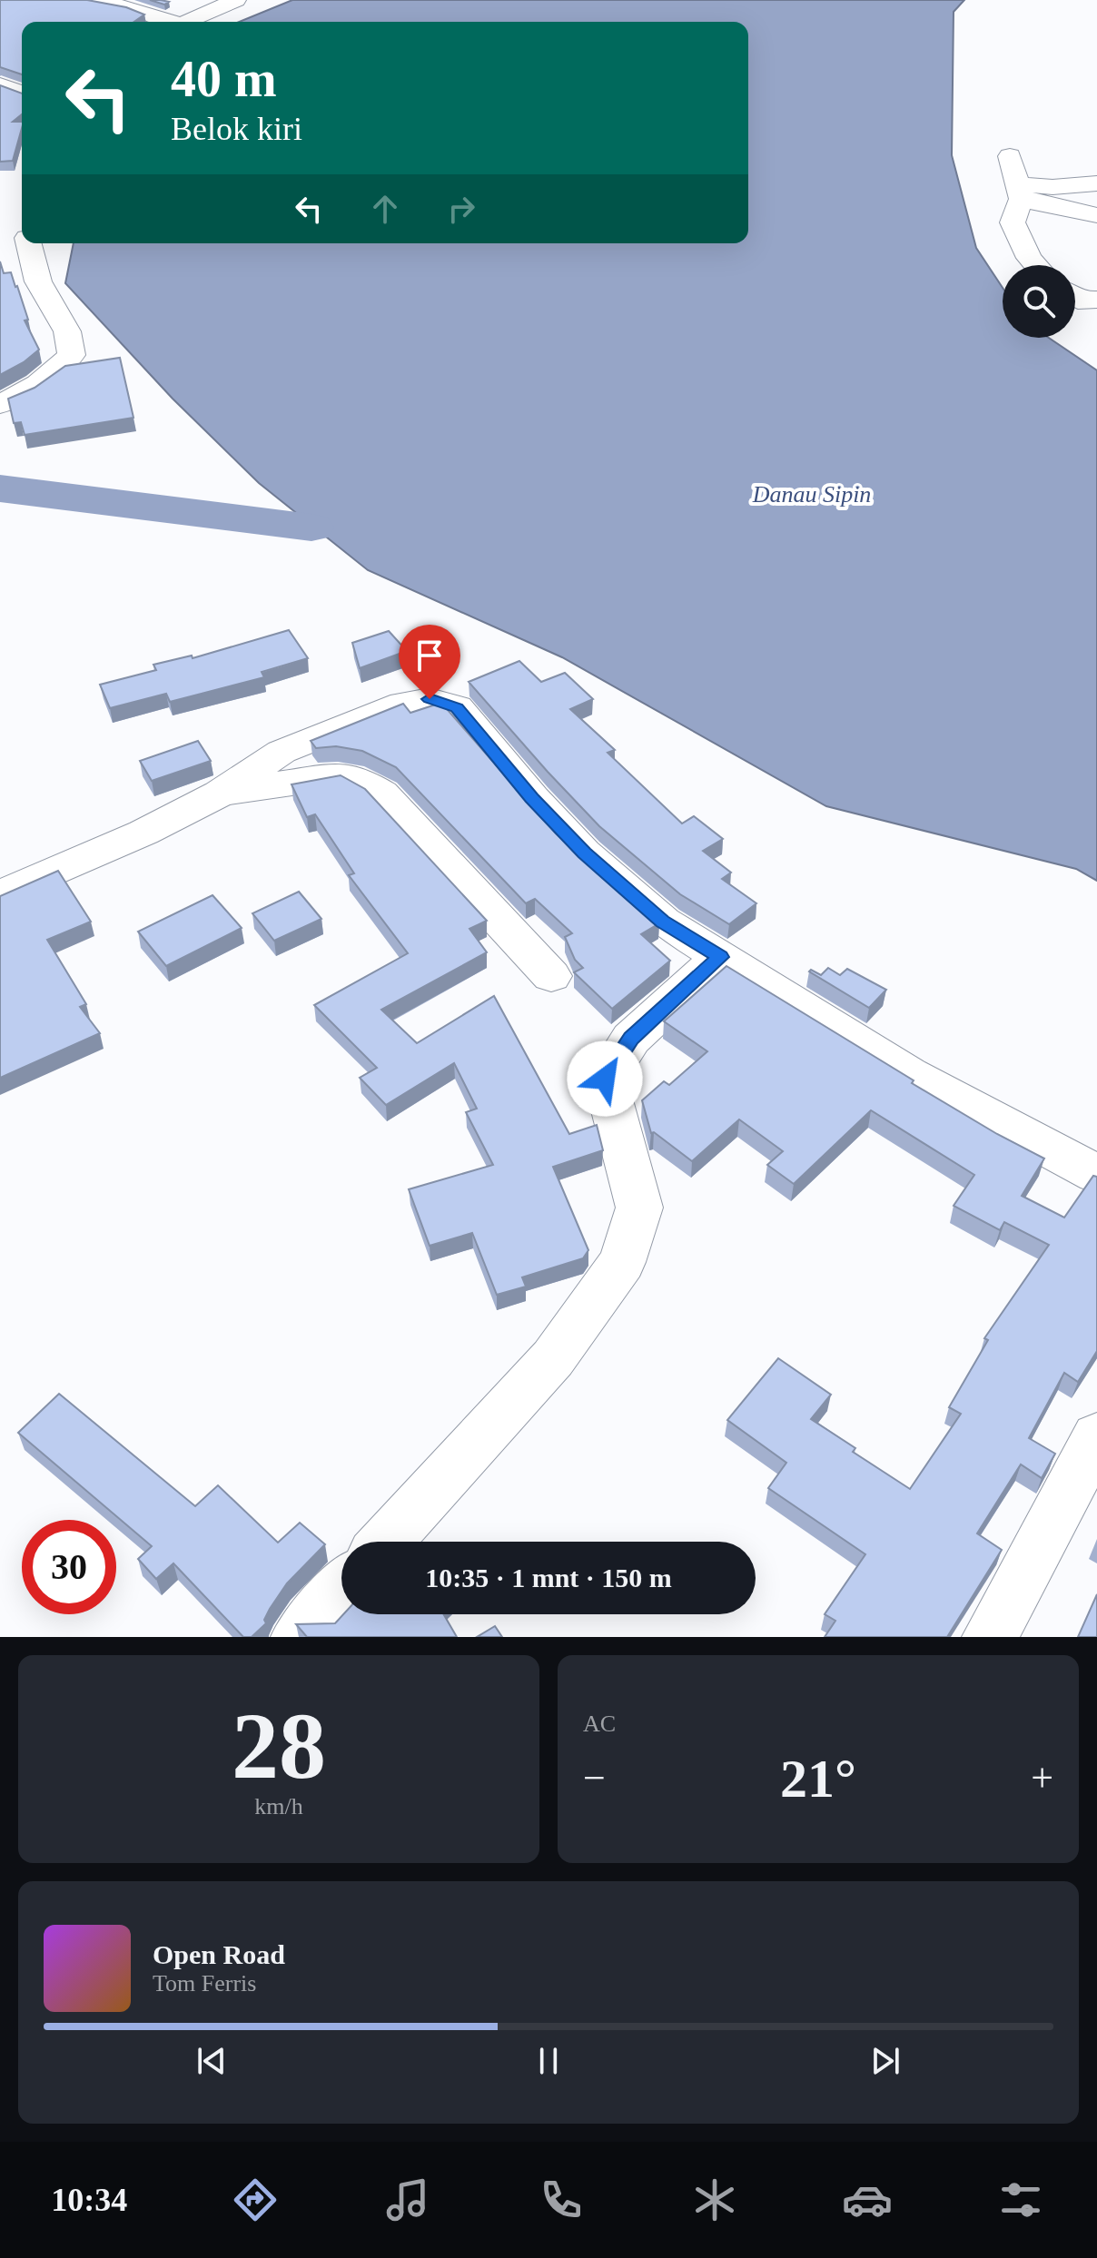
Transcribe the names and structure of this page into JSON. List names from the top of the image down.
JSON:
{
  "water": ["Danau Sipin"],
  "page": {
    "turn": ["40 m", "Belok kiri"],
    "limit": "30",
    "trip": "10:35 · 1 mnt · 150 m",
    "tile": [
      ["28", "km/h"],
      "AC"
    ],
    "heat": ["−", "21°", "+"],
    "song": ["Open Road", "Tom Ferris"],
    "tabs": "10:34"
  }
}
